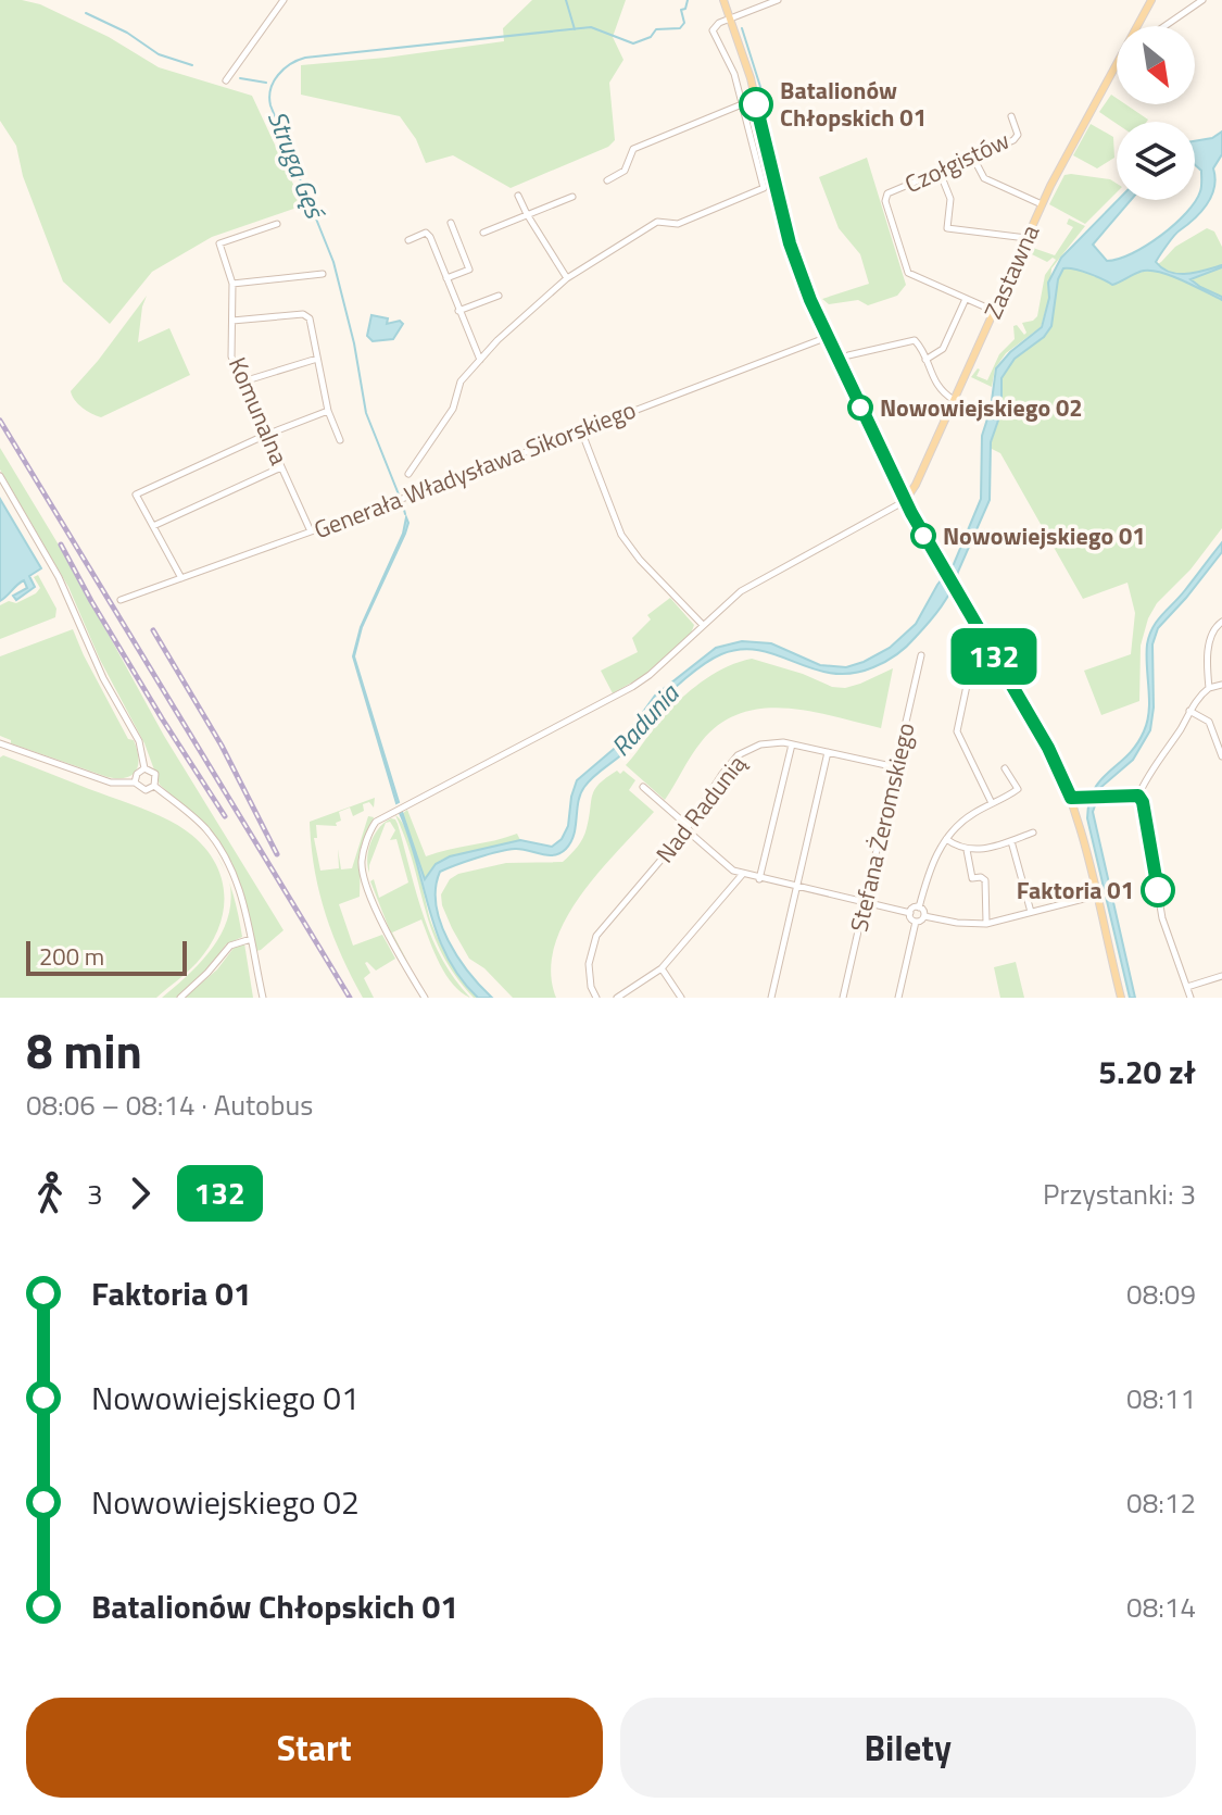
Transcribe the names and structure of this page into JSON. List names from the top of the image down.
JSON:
{
  "streets": {
    "main road": ["Zastawna"],
    "street": [
      "Czołgistów",
      "Komunalna",
      "Generała Władysława Sikorskiego",
      "Nad Radunią",
      "Stefana Żeromskiego"
    ]
  },
  "crossings": [
    ["Komunalna", "Generała Władysława Sikorskiego"],
    ["Nad Radunią", "Stefana Żeromskiego"]
  ],
  "water": ["Struga Gęś", "Radunia"],
  "places": [
    "Batalionów Chłopskich 01",
    "Nowowiejskiego 02",
    "Nowowiejskiego 01",
    "Faktoria 01"
  ],
  "lines": ["bus line 132"],
  "scale_bar": "200 m",
  "north": "bottom right",
  "page": {
    "on_map": "132",
    "scale": "200 m",
    "heading": ["8 min", "08:06 – 08:14 · Autobus", "5.20 zł"],
    "legs": ["3", "132", "Przystanki: 3"],
    "list": [
      {
        "name": "Faktoria 01",
        "value": "08:09"
      },
      {
        "name": "Nowowiejskiego 01",
        "value": "08:11"
      },
      {
        "name": "Nowowiejskiego 02",
        "value": "08:12"
      },
      {
        "name": "Batalionów Chłopskich 01",
        "value": "08:14"
      }
    ],
    "buttons": ["Start", "Bilety"]
  }
}
